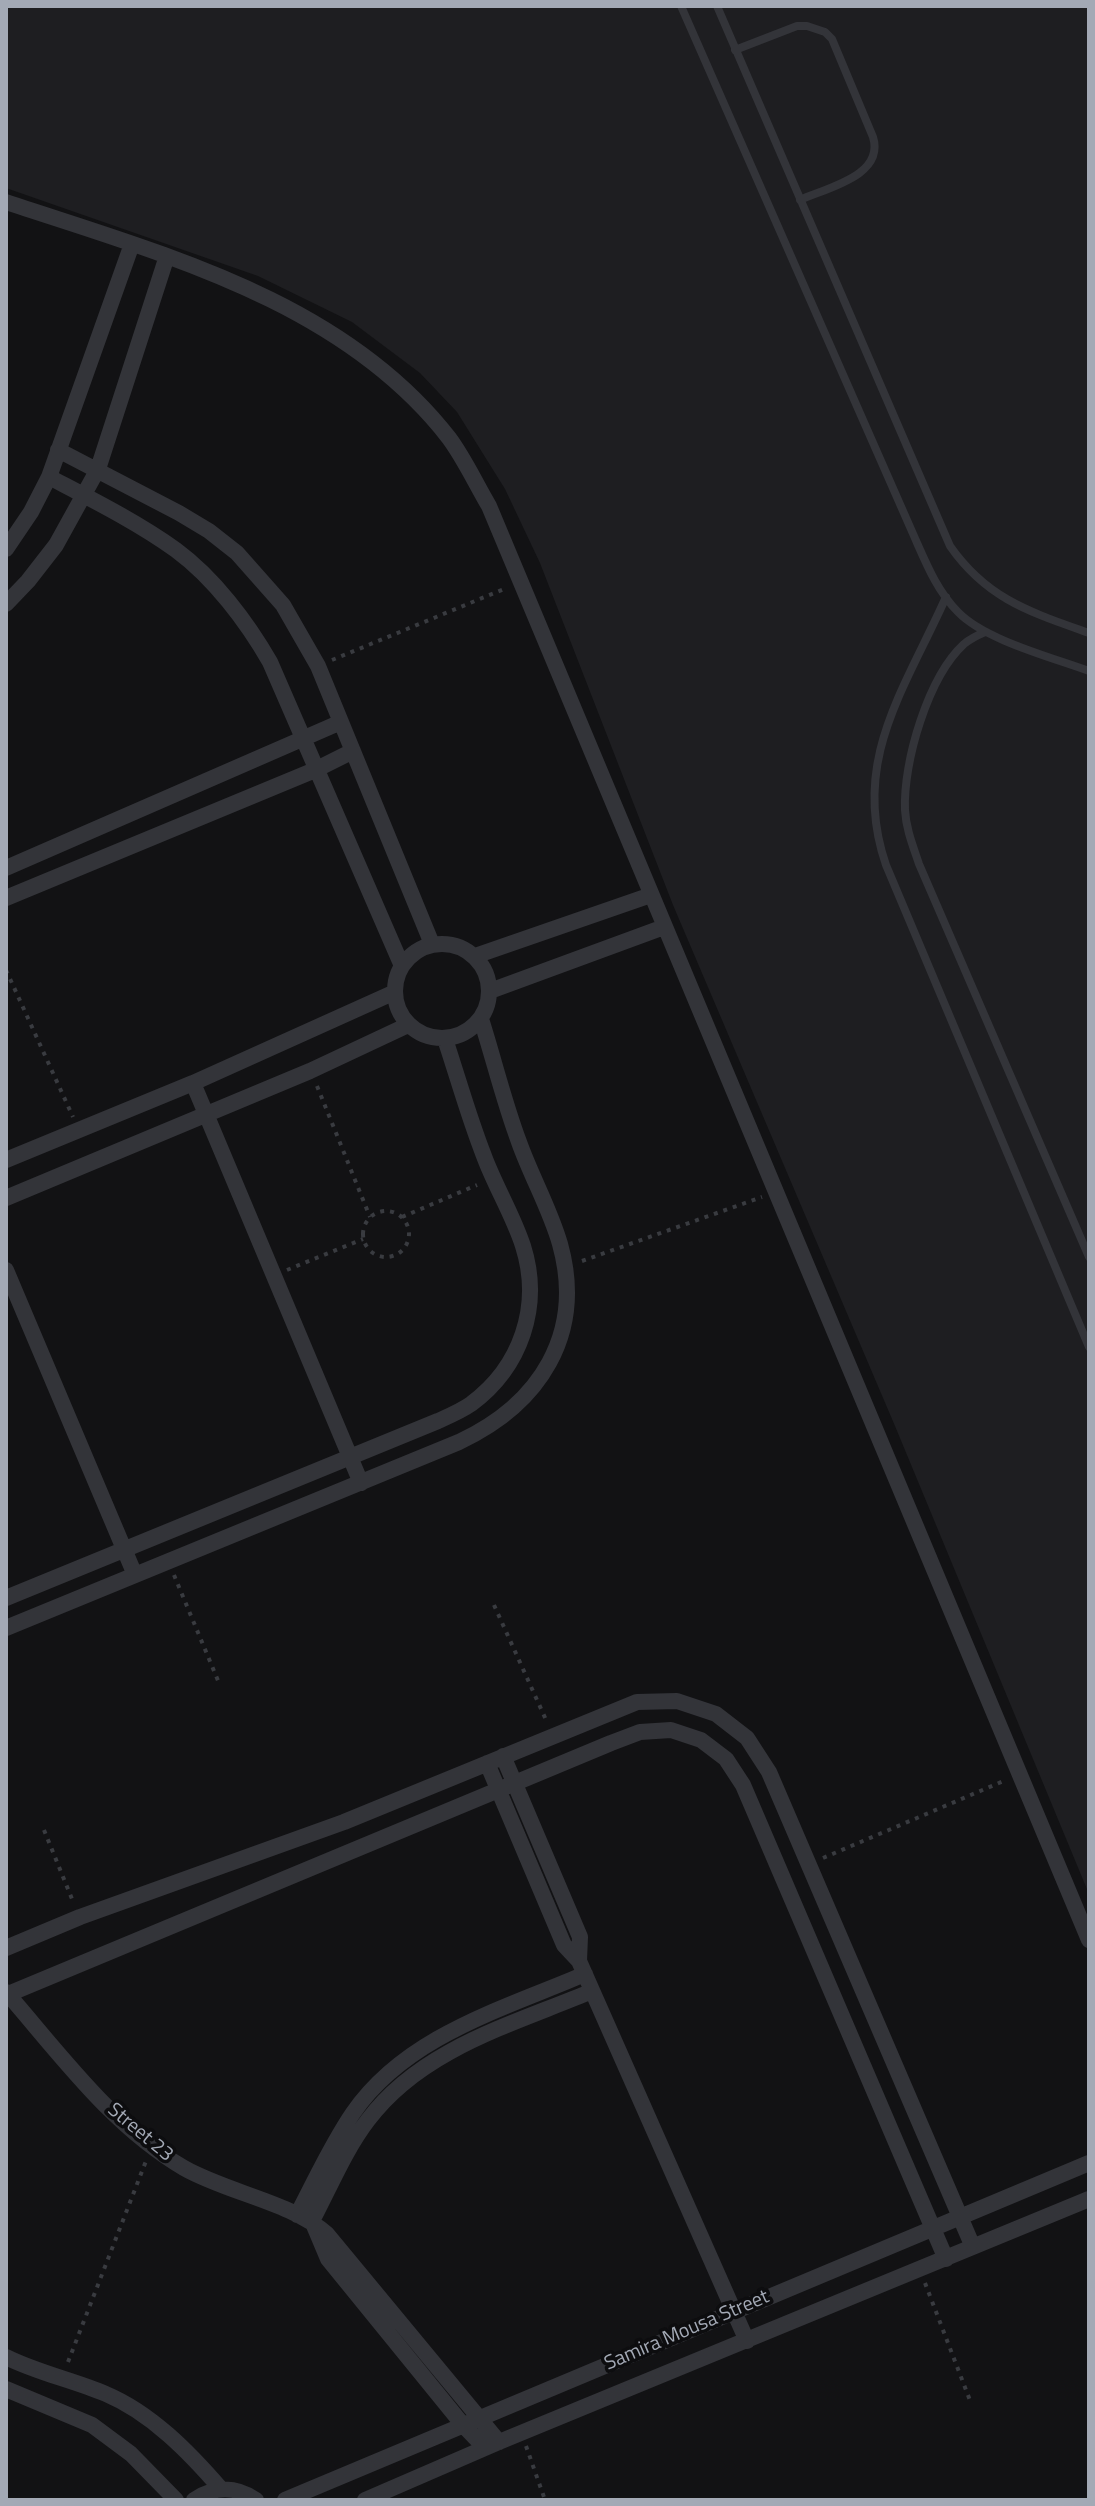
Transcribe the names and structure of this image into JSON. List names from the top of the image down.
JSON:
{
  "streets": {
    "street": ["Street 23", "Samira Mousa Street"]
  }
}
